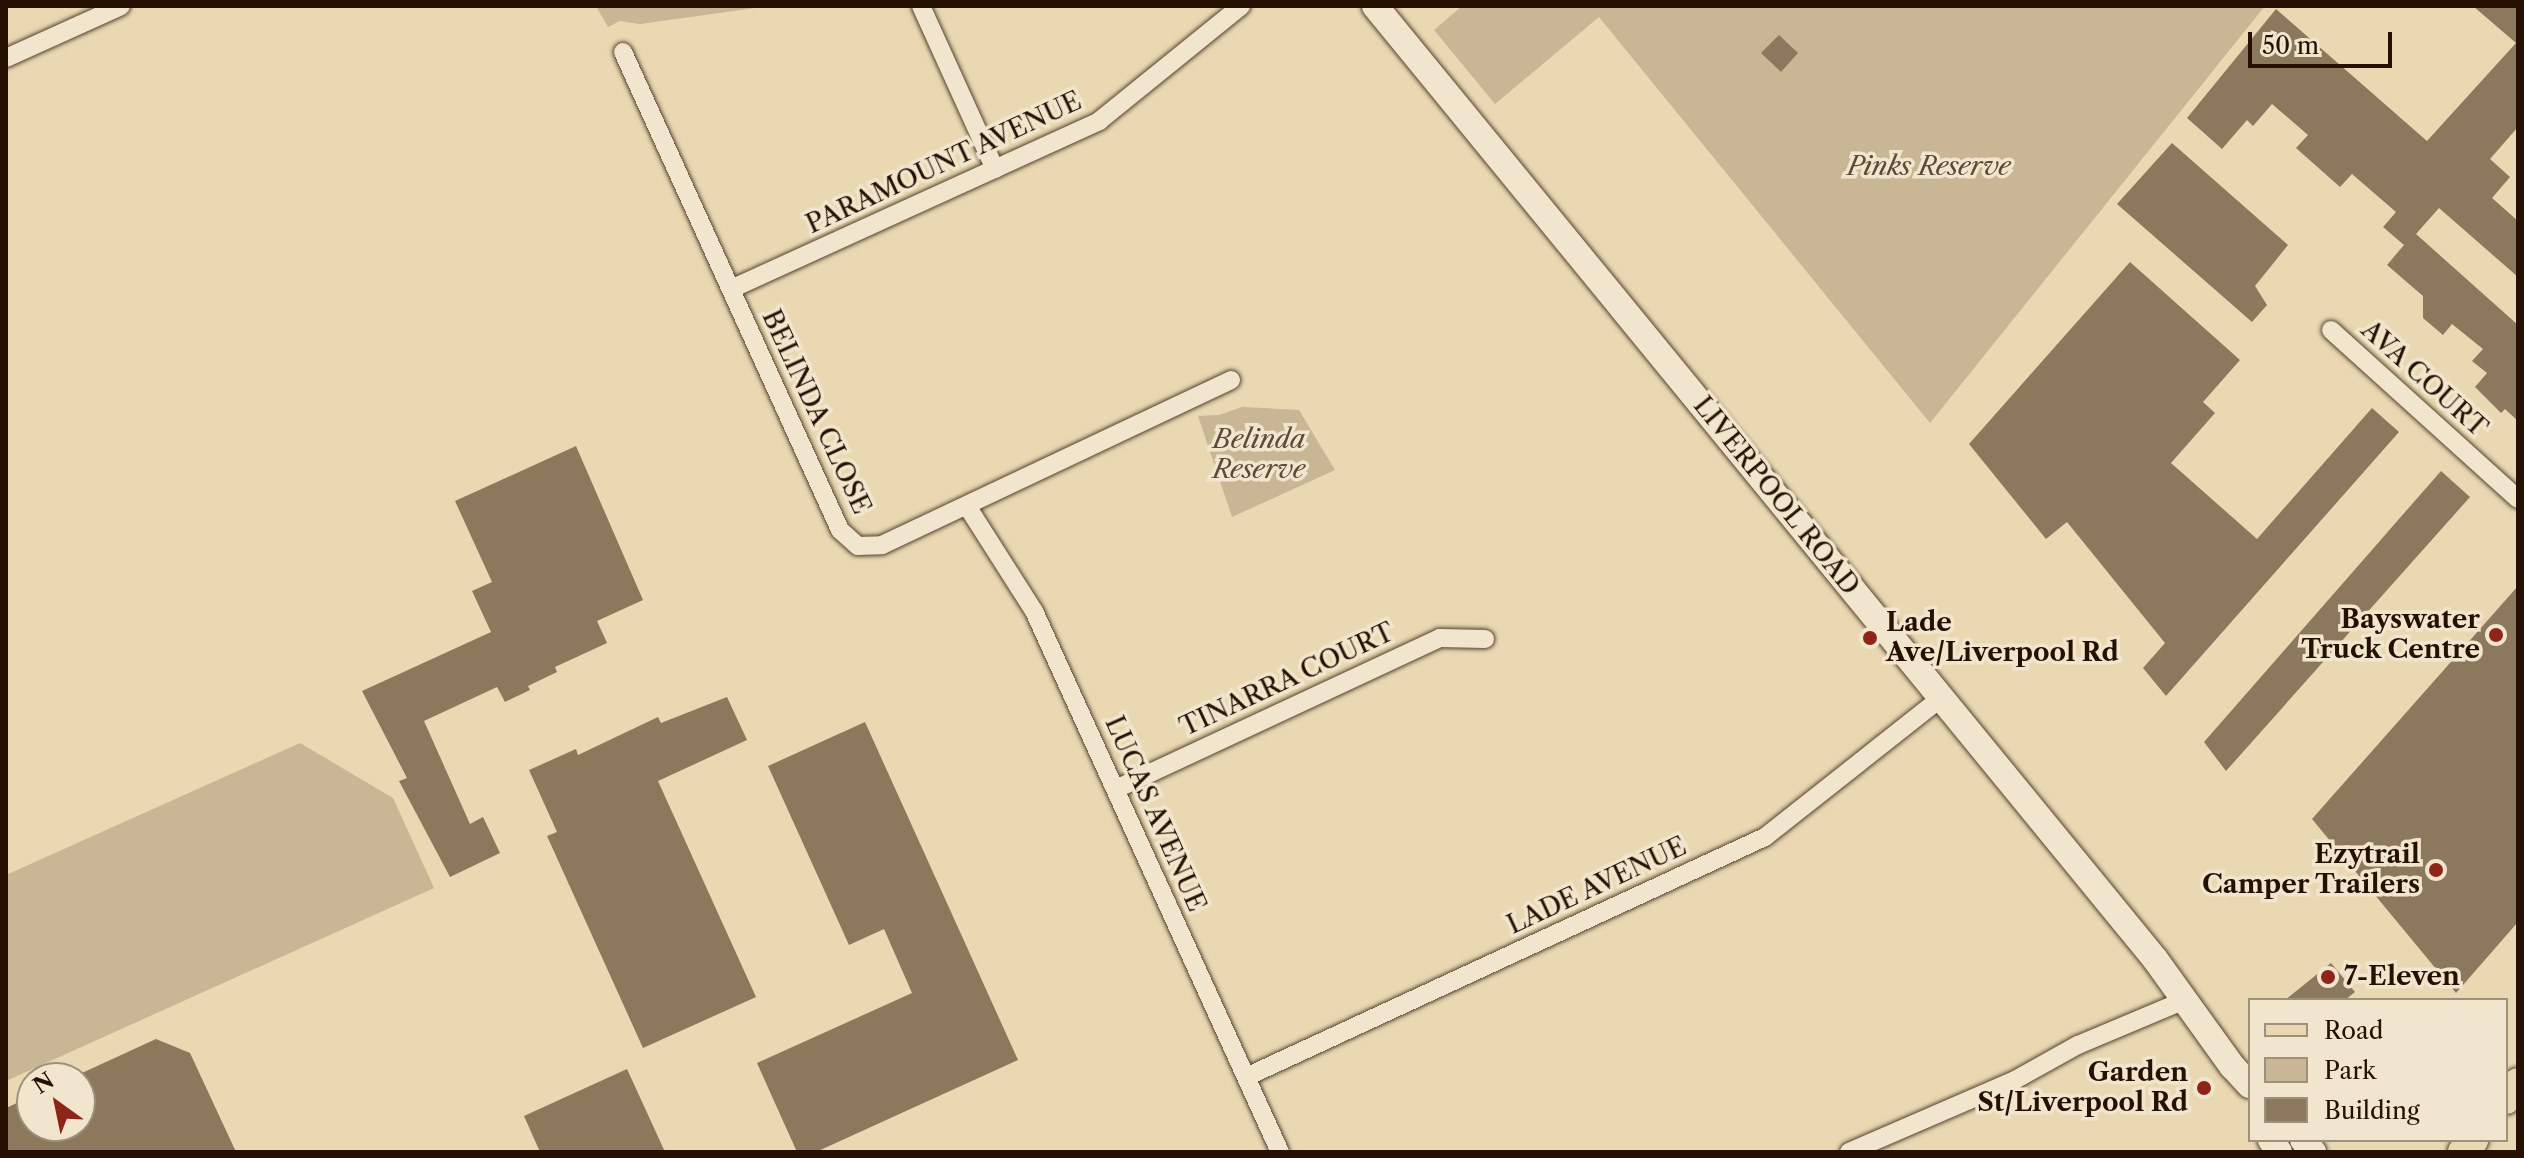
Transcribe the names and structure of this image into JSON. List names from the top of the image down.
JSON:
{
  "streets": {
    "main road": ["LIVERPOOL ROAD"],
    "street": [
      "PARAMOUNT AVENUE",
      "AVA COURT",
      "BELINDA CLOSE",
      "TINARRA COURT",
      "LUCAS AVENUE",
      "LADE AVENUE"
    ]
  },
  "crossings": [
    ["PARAMOUNT AVENUE", "BELINDA CLOSE"],
    ["BELINDA CLOSE", "LUCAS AVENUE"],
    ["LIVERPOOL ROAD", "LADE AVENUE"],
    ["TINARRA COURT", "LUCAS AVENUE"],
    ["LUCAS AVENUE", "LADE AVENUE"]
  ],
  "parks": ["Pinks Reserve", "Belinda Reserve"],
  "places": [
    "Bayswater Truck Centre",
    "Lade Ave/Liverpool Rd",
    "Ezytrail Camper Trailers",
    "7-Eleven",
    "Garden St/Liverpool Rd"
  ],
  "legend": ["Road", "Park", "Building"],
  "scale_bar": "50 m",
  "north": "top left"
}
